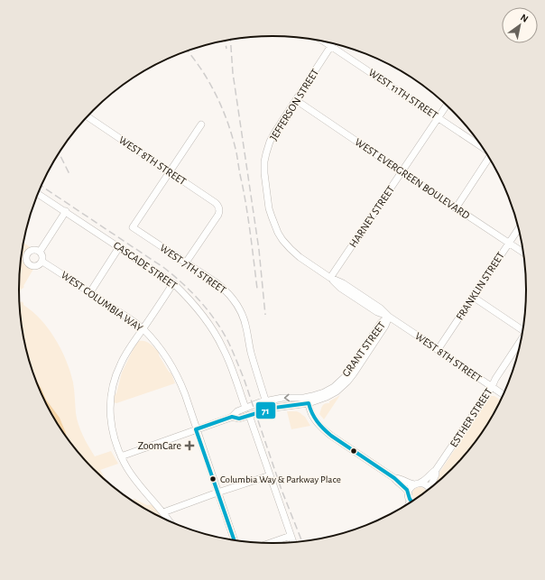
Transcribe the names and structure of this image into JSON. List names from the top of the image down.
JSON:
{
  "streets": {
    "street": [
      "WEST 11TH STREET",
      "JEFFERSON STREET",
      "WEST 8TH STREET",
      "WEST EVERGREEN BOULEVARD",
      "HARNEY STREET",
      "CASCADE STREET",
      "WEST 7TH STREET",
      "FRANKLIN STREET",
      "WEST COLUMBIA WAY",
      "GRANT STREET",
      "ESTHER STREET"
    ]
  },
  "crossings": [
    ["WEST 11TH STREET", "JEFFERSON STREET"],
    ["WEST 11TH STREET", "HARNEY STREET"],
    ["JEFFERSON STREET", "WEST 8TH STREET"],
    ["JEFFERSON STREET", "WEST EVERGREEN BOULEVARD"],
    ["JEFFERSON STREET", "HARNEY STREET"],
    ["WEST 8TH STREET", "HARNEY STREET"],
    ["WEST 8TH STREET", "WEST 7TH STREET"],
    ["WEST 8TH STREET", "FRANKLIN STREET"],
    ["WEST 8TH STREET", "GRANT STREET"],
    ["WEST 8TH STREET", "ESTHER STREET"],
    ["WEST EVERGREEN BOULEVARD", "HARNEY STREET"],
    ["WEST EVERGREEN BOULEVARD", "FRANKLIN STREET"],
    ["CASCADE STREET", "GRANT STREET"],
    ["WEST 7TH STREET", "GRANT STREET"],
    ["WEST COLUMBIA WAY", "GRANT STREET"]
  ],
  "places": {
    "health": ["ZoomCare"],
    "other": ["Columbia Way & Parkway Place"]
  },
  "lines": ["transit line 71"],
  "north": "top right"
}
